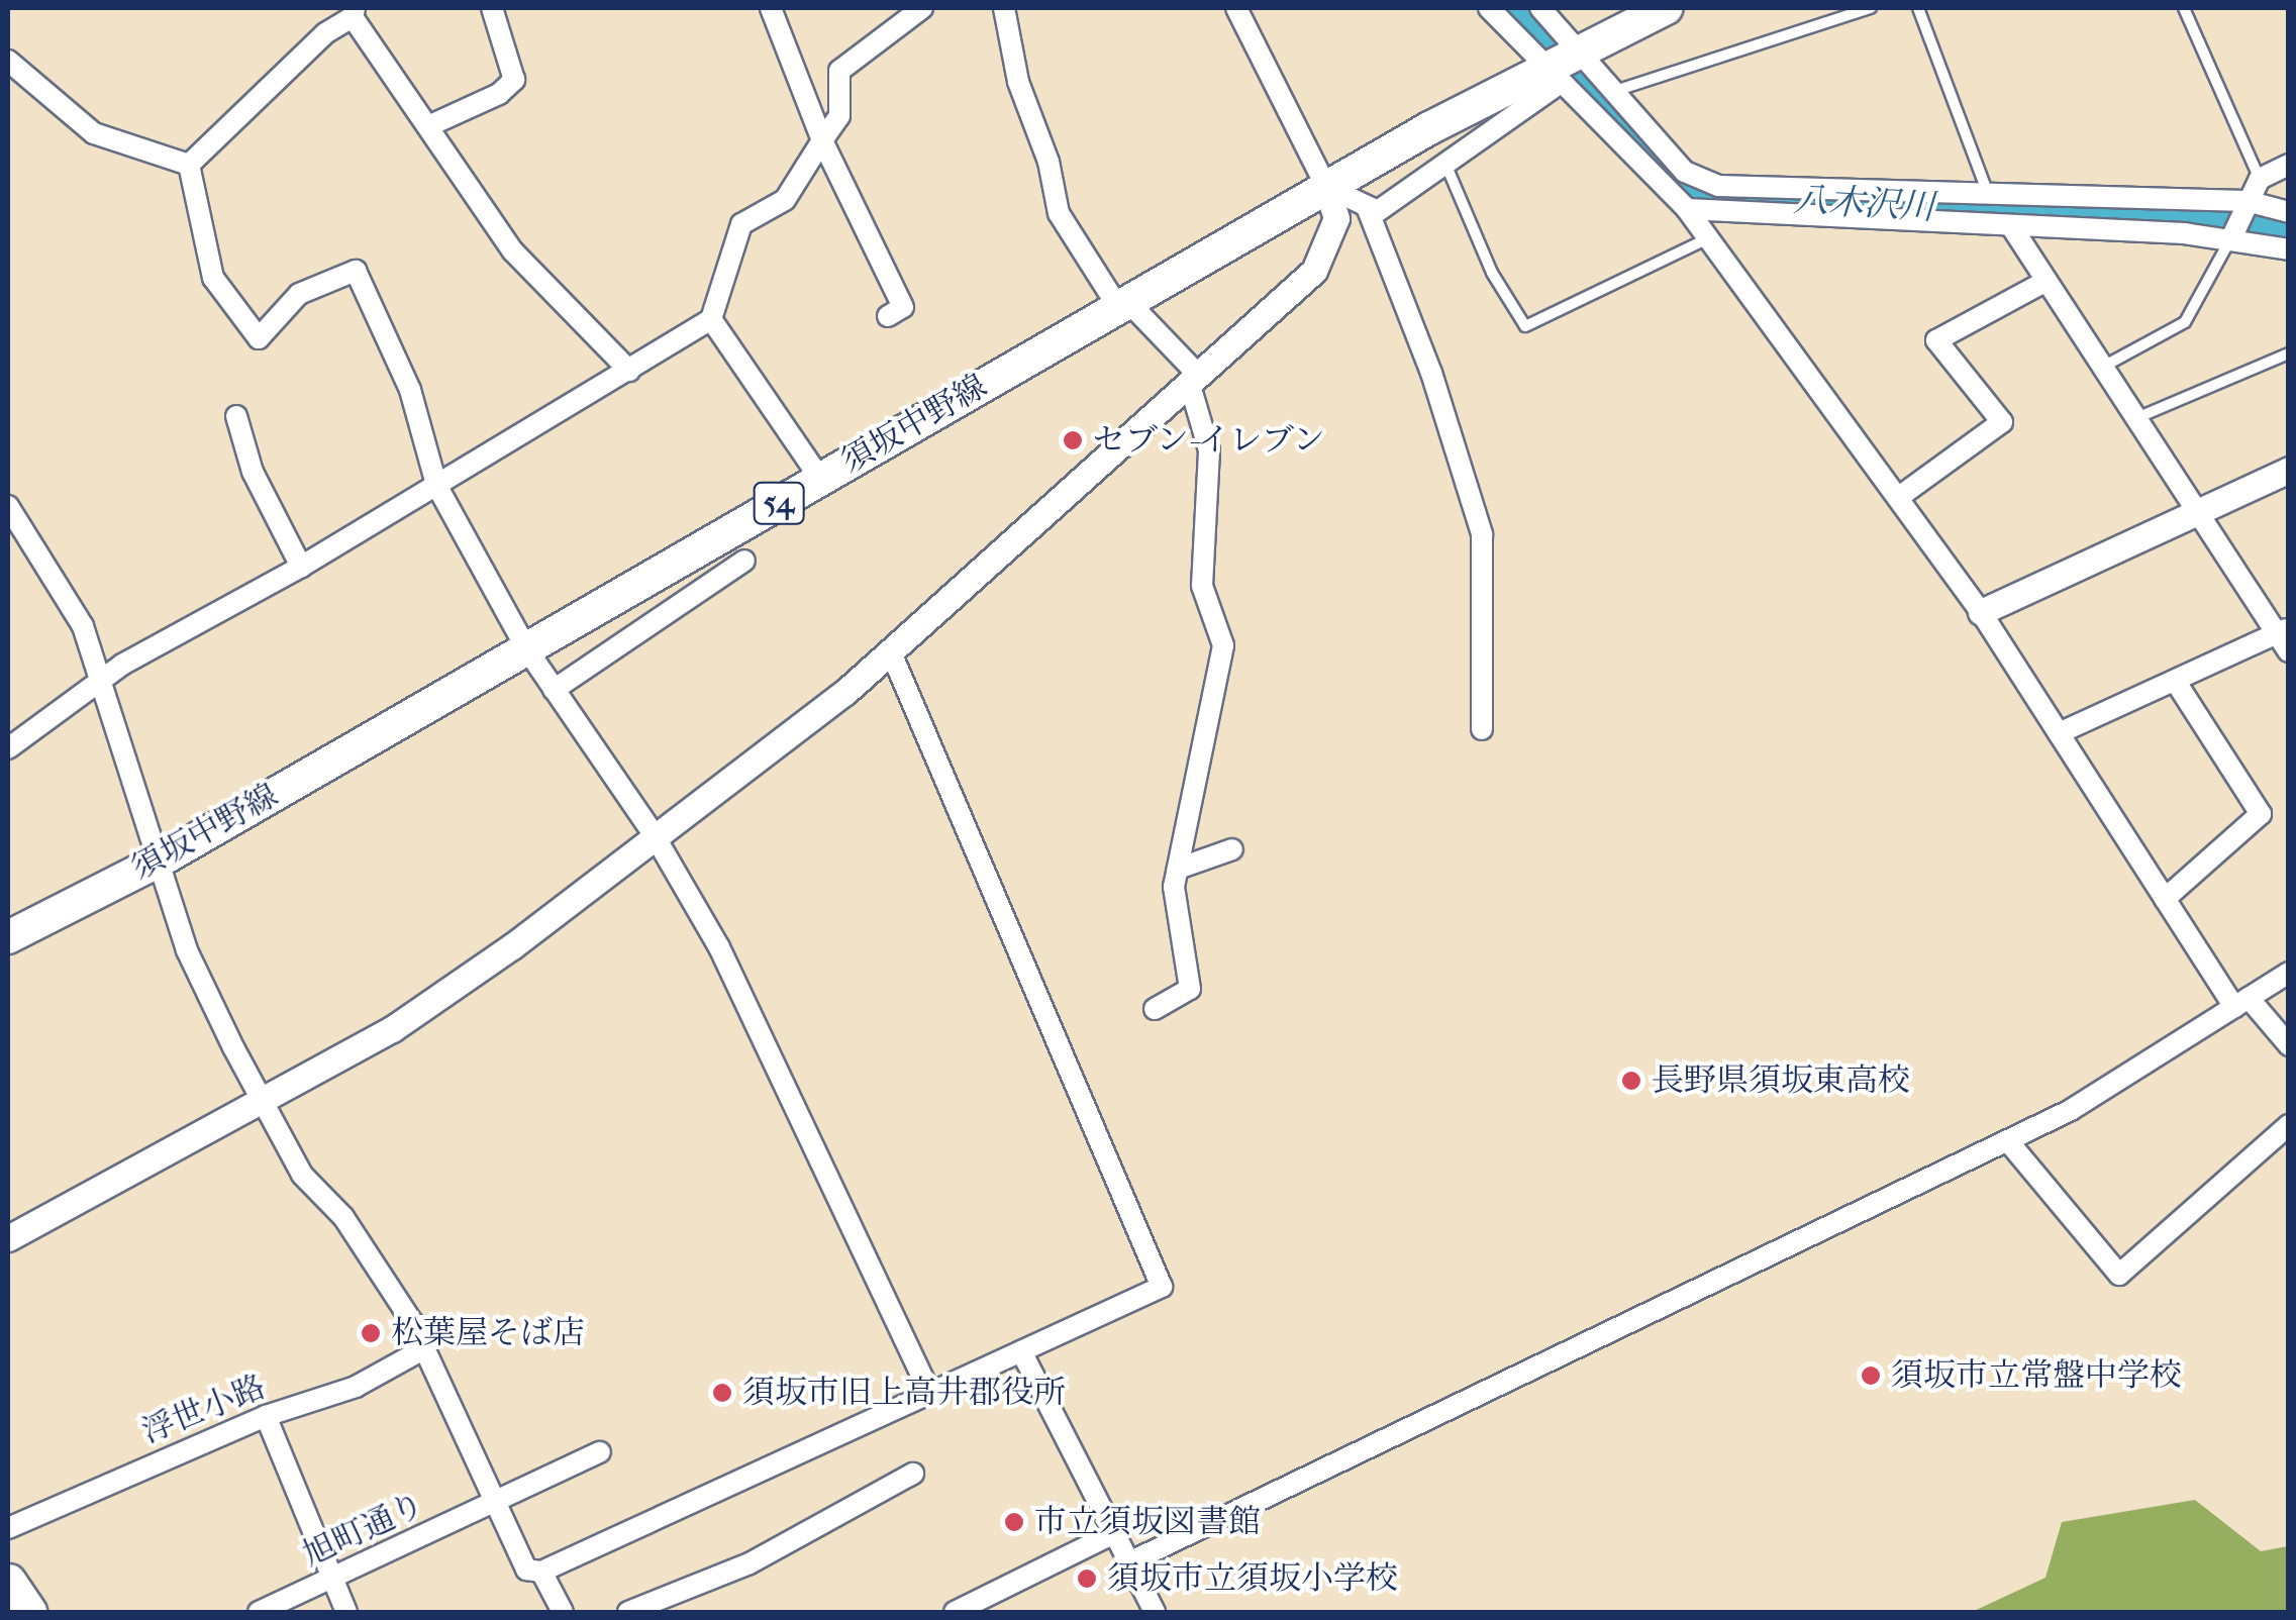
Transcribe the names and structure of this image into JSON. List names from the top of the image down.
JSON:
{
  "streets": {
    "main road": ["須坂中野線", "54"],
    "street": ["浮世小路", "旭町通り"]
  },
  "water": ["八木沢川"],
  "places": [
    "セブン-イレブン",
    "長野県須坂東高校",
    "松葉屋そば店",
    "須坂市立常盤中学校",
    "須坂市旧上高井郡役所",
    "市立須坂図書館",
    "須坂市立須坂小学校"
  ]
}
